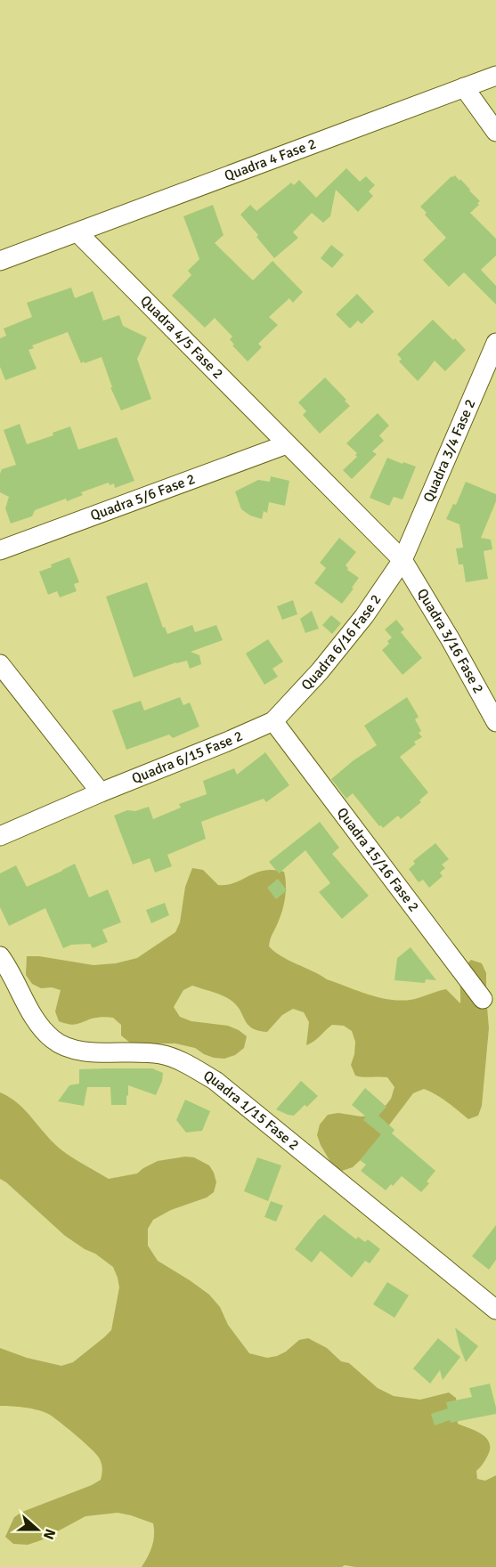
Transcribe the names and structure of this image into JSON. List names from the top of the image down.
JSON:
{
  "streets": {
    "street": [
      "Quadra 4 Fase 2",
      "Quadra 4/5 Fase 2",
      "Quadra 3/4 Fase 2",
      "Quadra 5/6 Fase 2",
      "Quadra 3/16 Fase 2",
      "Quadra 6/16 Fase 2",
      "Quadra 6/15 Fase 2",
      "Quadra 15/16 Fase 2",
      "Quadra 1/15 Fase 2"
    ]
  },
  "crossings": [
    ["Quadra 4 Fase 2", "Quadra 4/5 Fase 2"],
    ["Quadra 4/5 Fase 2", "Quadra 3/4 Fase 2"],
    ["Quadra 4/5 Fase 2", "Quadra 5/6 Fase 2"],
    ["Quadra 4/5 Fase 2", "Quadra 3/16 Fase 2"],
    ["Quadra 4/5 Fase 2", "Quadra 6/16 Fase 2"],
    ["Quadra 3/4 Fase 2", "Quadra 3/16 Fase 2"],
    ["Quadra 3/4 Fase 2", "Quadra 6/16 Fase 2"],
    ["Quadra 3/16 Fase 2", "Quadra 6/16 Fase 2"],
    ["Quadra 6/16 Fase 2", "Quadra 6/15 Fase 2"],
    ["Quadra 6/16 Fase 2", "Quadra 15/16 Fase 2"],
    ["Quadra 6/15 Fase 2", "Quadra 15/16 Fase 2"]
  ],
  "north": "right"
}
